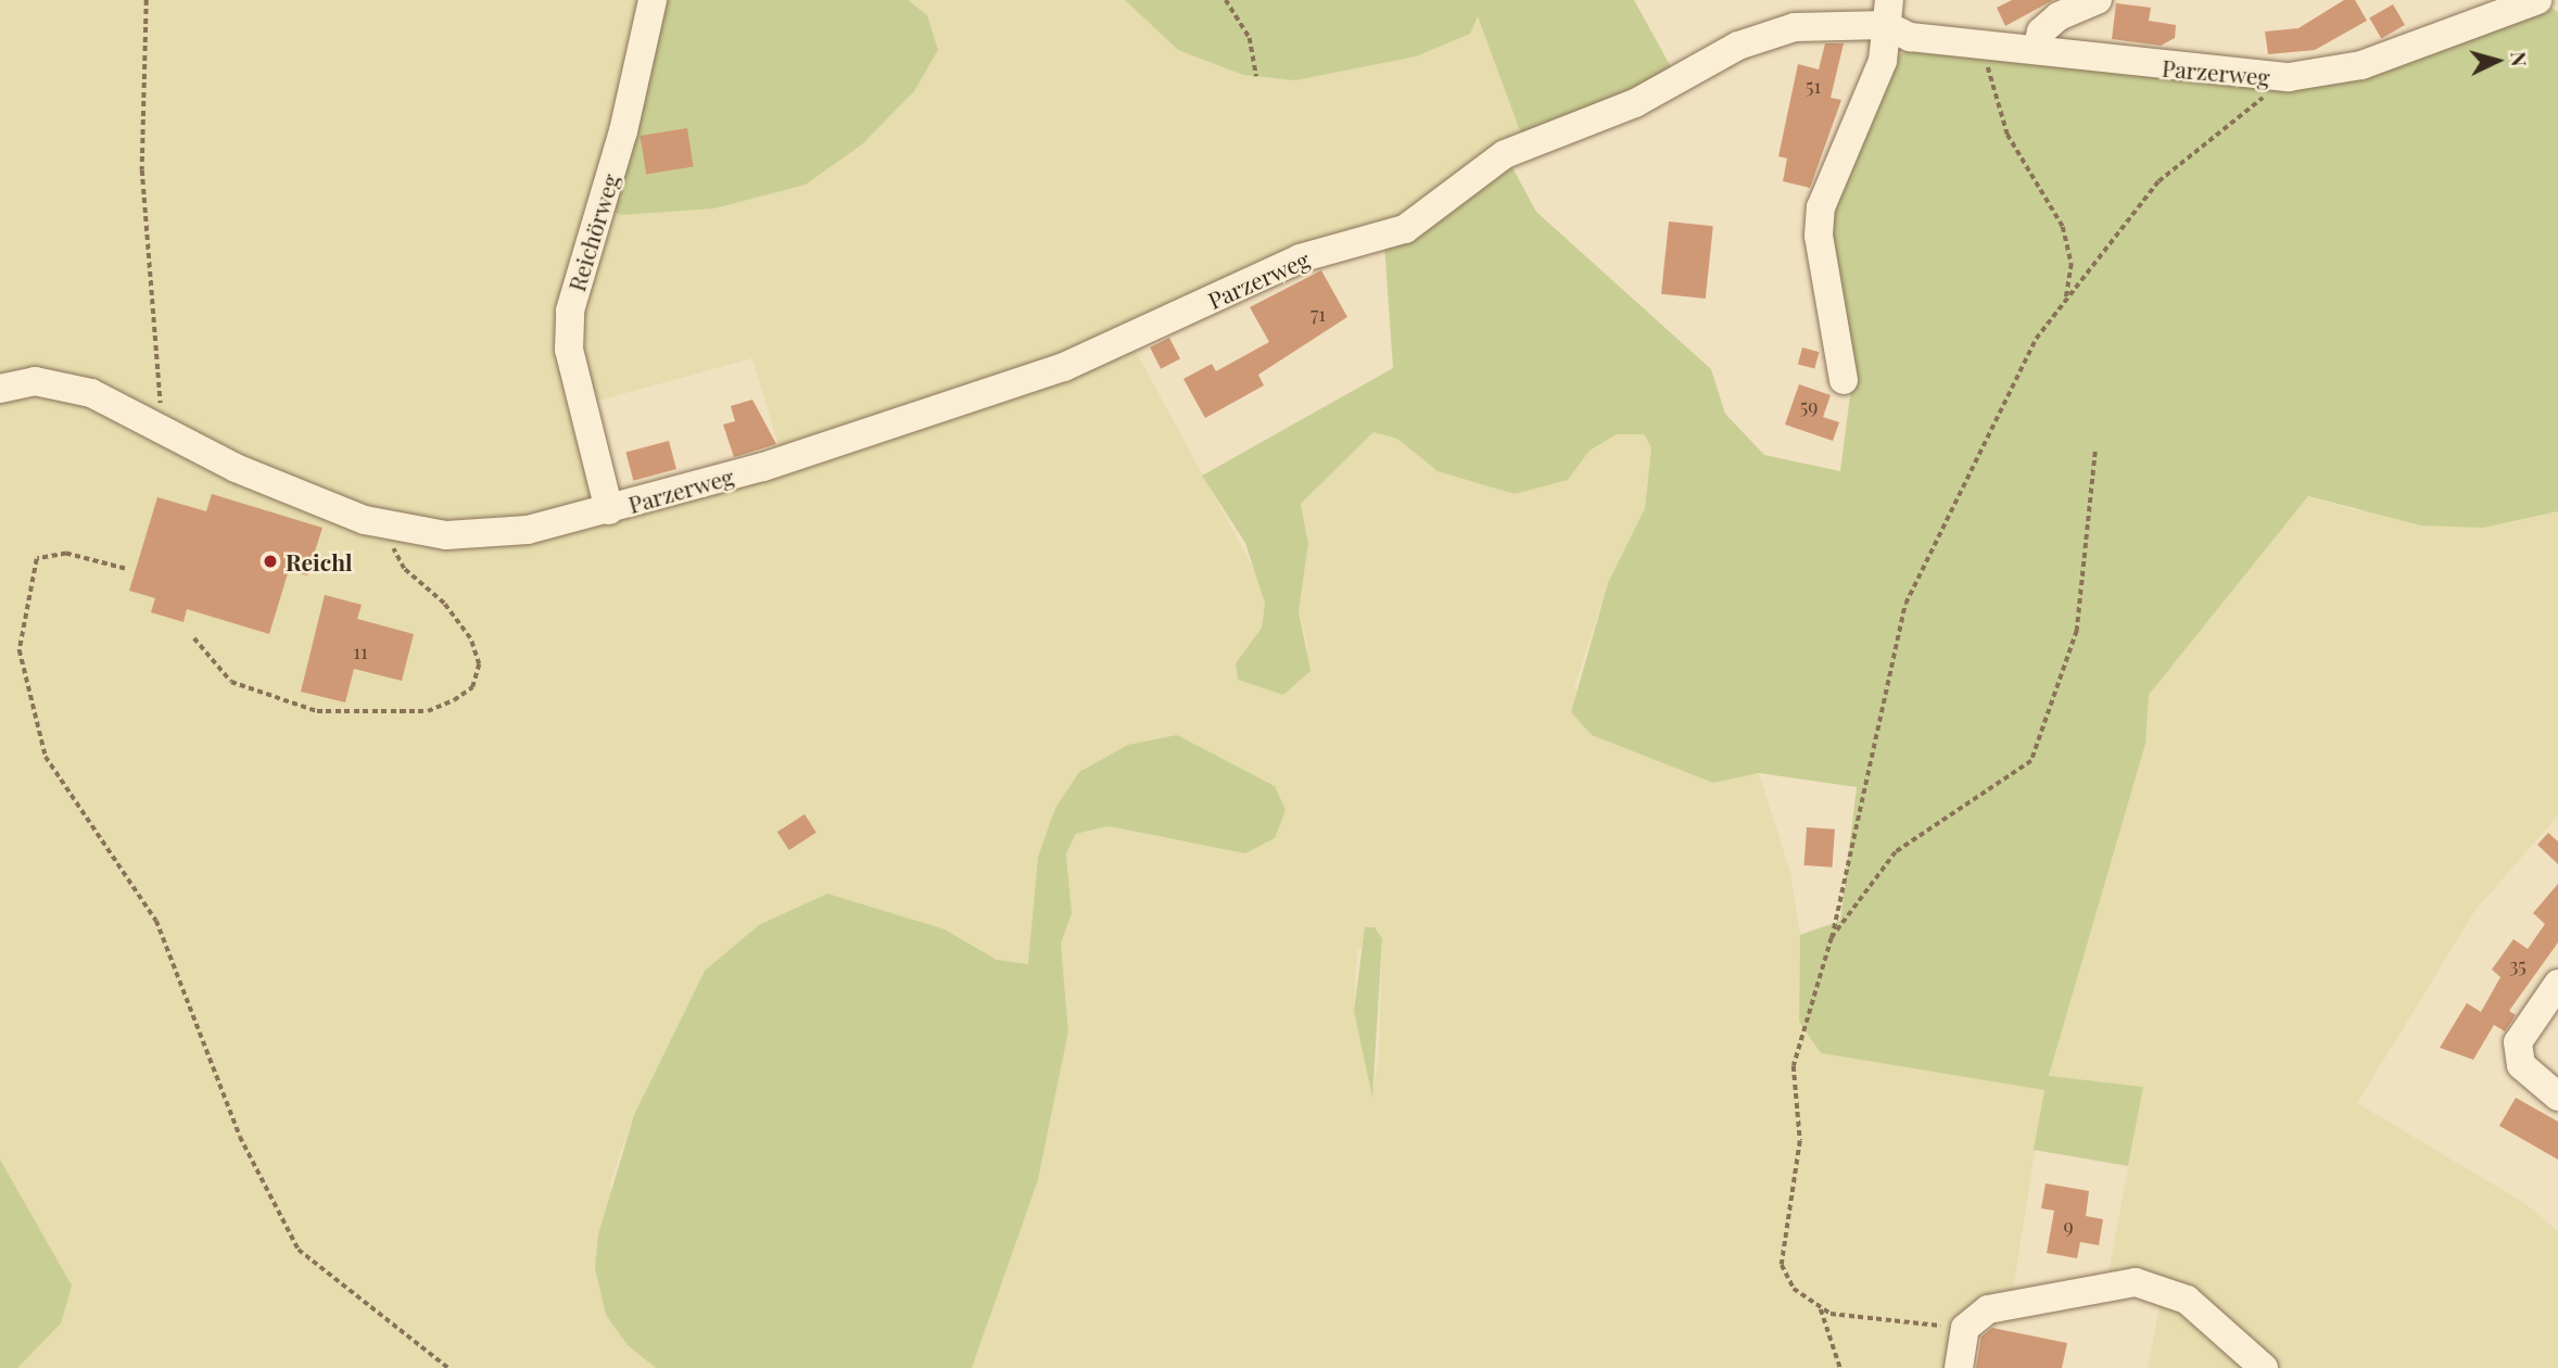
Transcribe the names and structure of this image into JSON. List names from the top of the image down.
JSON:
{
  "streets": {
    "street": ["Parzerweg", "Reichörweg"]
  },
  "crossings": [
    ["Parzerweg", "Reichörweg"]
  ],
  "places": ["Reichl"],
  "house_numbers": [
    "51",
    "71",
    "59",
    "11",
    "35",
    "9"
  ],
  "north": "right"
}
